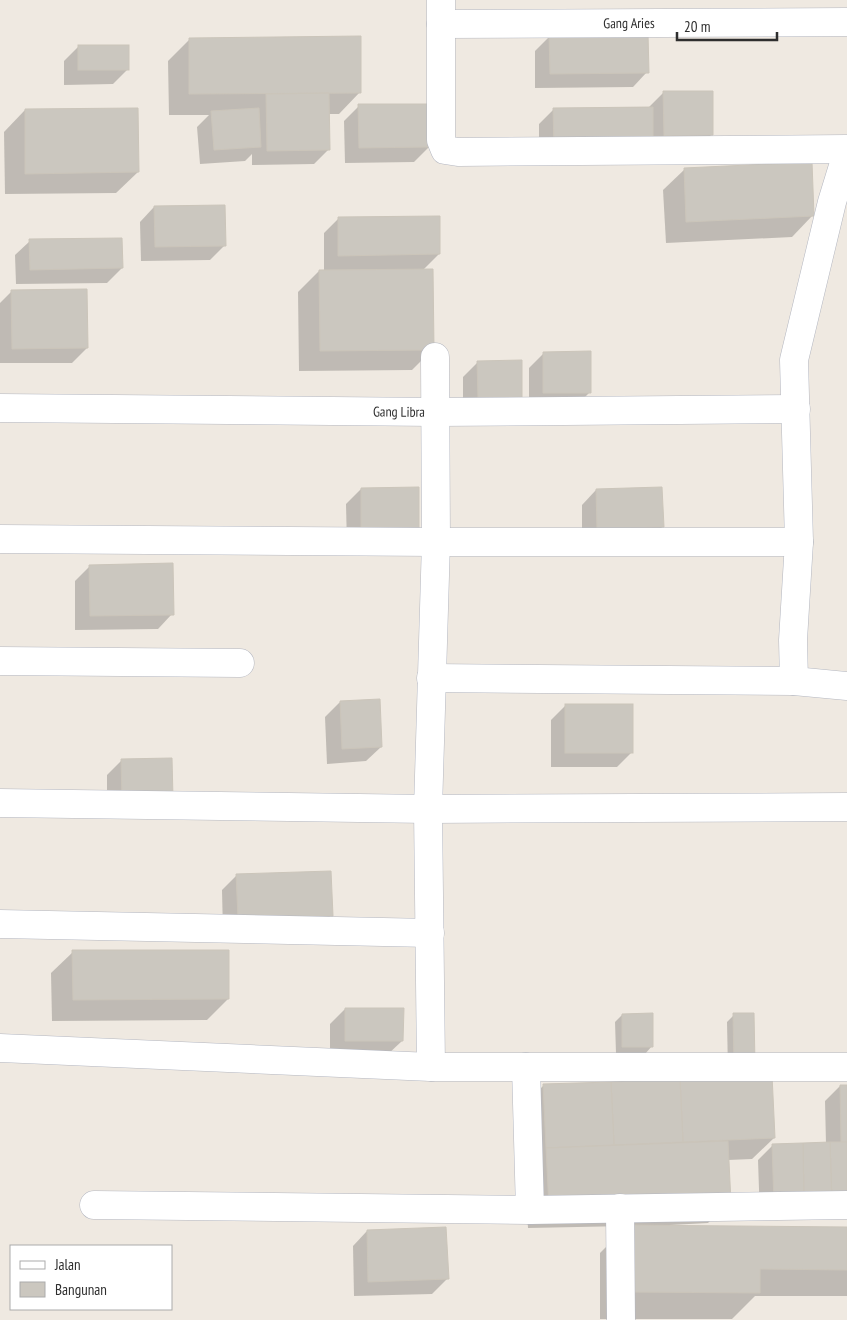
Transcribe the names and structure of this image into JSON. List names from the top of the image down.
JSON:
{
  "streets": {
    "street": ["Gang Aries", "Gang Libra"]
  },
  "legend": ["Jalan", "Bangunan"],
  "scale_bar": "20 m"
}
